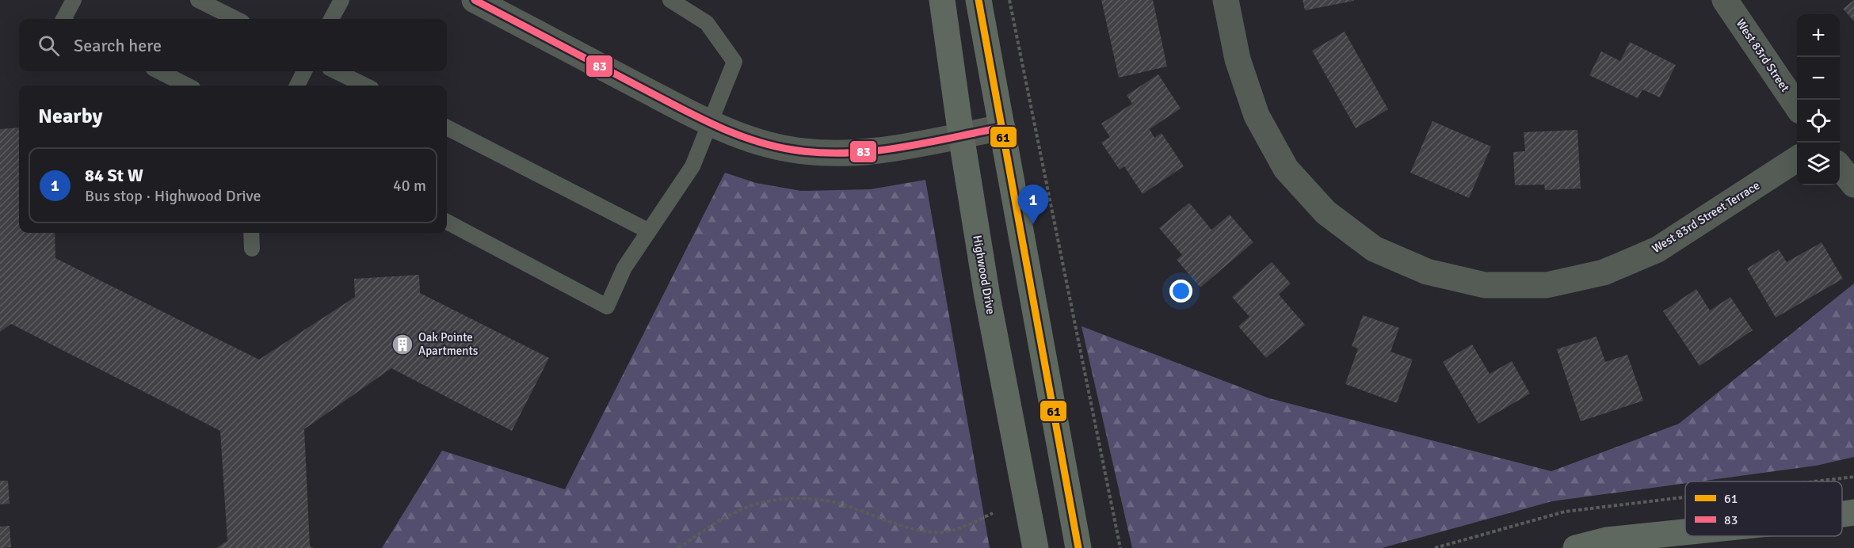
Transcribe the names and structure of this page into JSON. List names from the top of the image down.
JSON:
{
  "streets": {
    "street": ["West 83rd Street", "West 83rd Street Terrace", "Highwood Drive"]
  },
  "places": {
    "building": ["Oak Pointe Apartments"]
  },
  "lines": ["transit line 61", "transit line 83"],
  "legend": ["61", "83"],
  "page": {
    "map_buttons": ["+", "−"],
    "search": "Search here",
    "heading": "Nearby",
    "list": [
      {
        "mark": "1",
        "name": "84 St W",
        "note": "Bus stop · Highwood Drive",
        "value": "40 m"
      }
    ],
    "pins": "1"
  }
}
